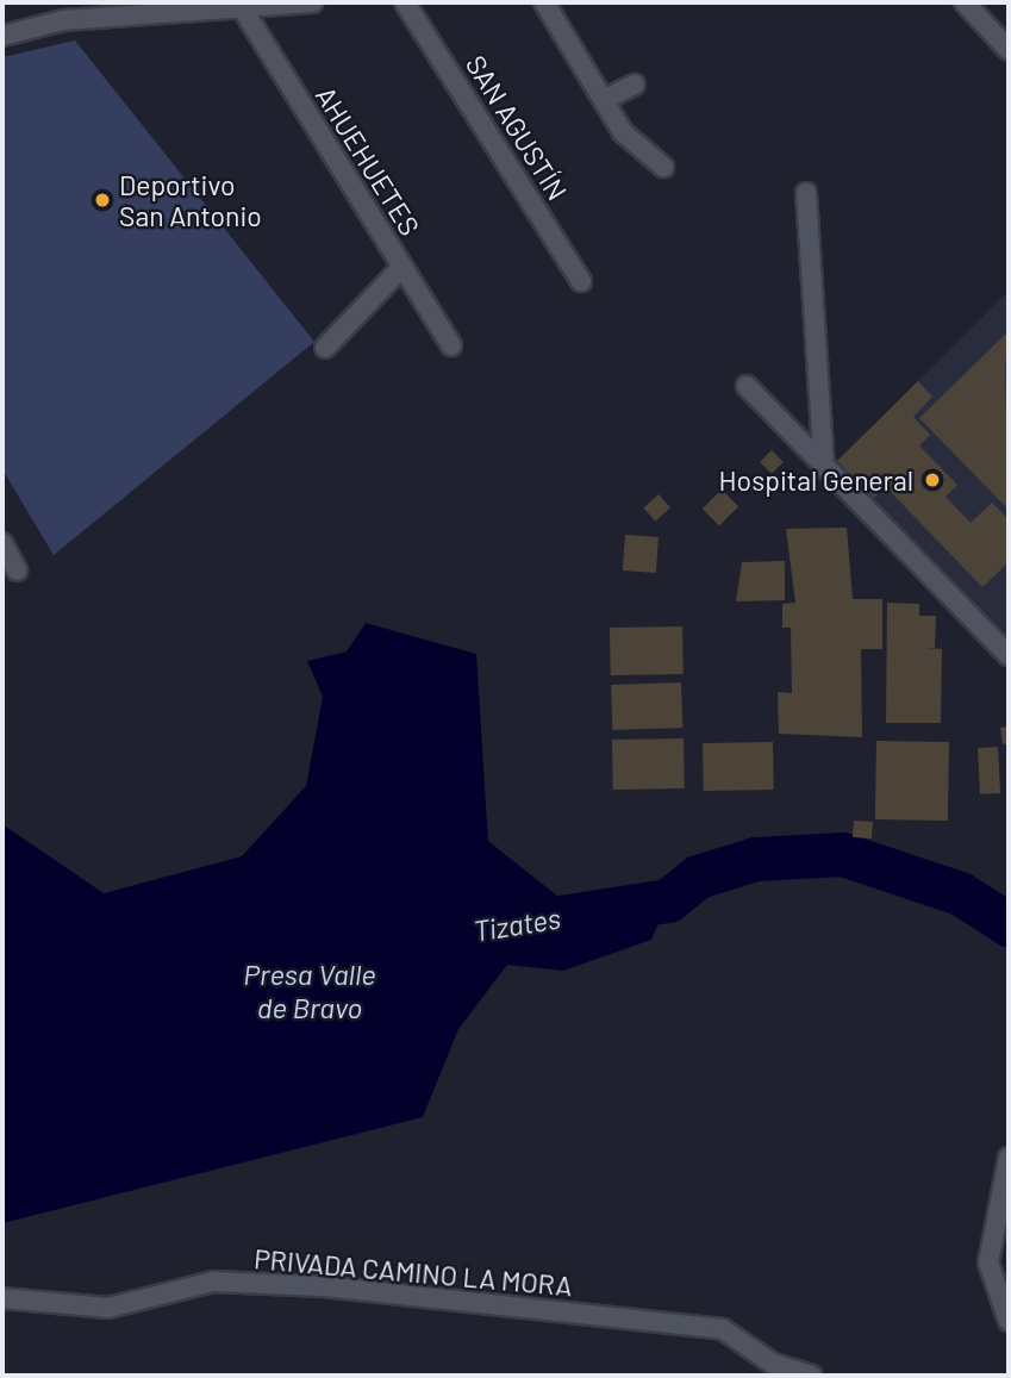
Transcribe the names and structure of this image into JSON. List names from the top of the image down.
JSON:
{
  "streets": {
    "street": ["SAN AGUSTÍN", "AHUEHUETES", "PRIVADA CAMINO LA MORA"]
  },
  "water": ["Tizates", "Presa Valle de Bravo"],
  "places": ["Deportivo San Antonio", "Hospital General"]
}
